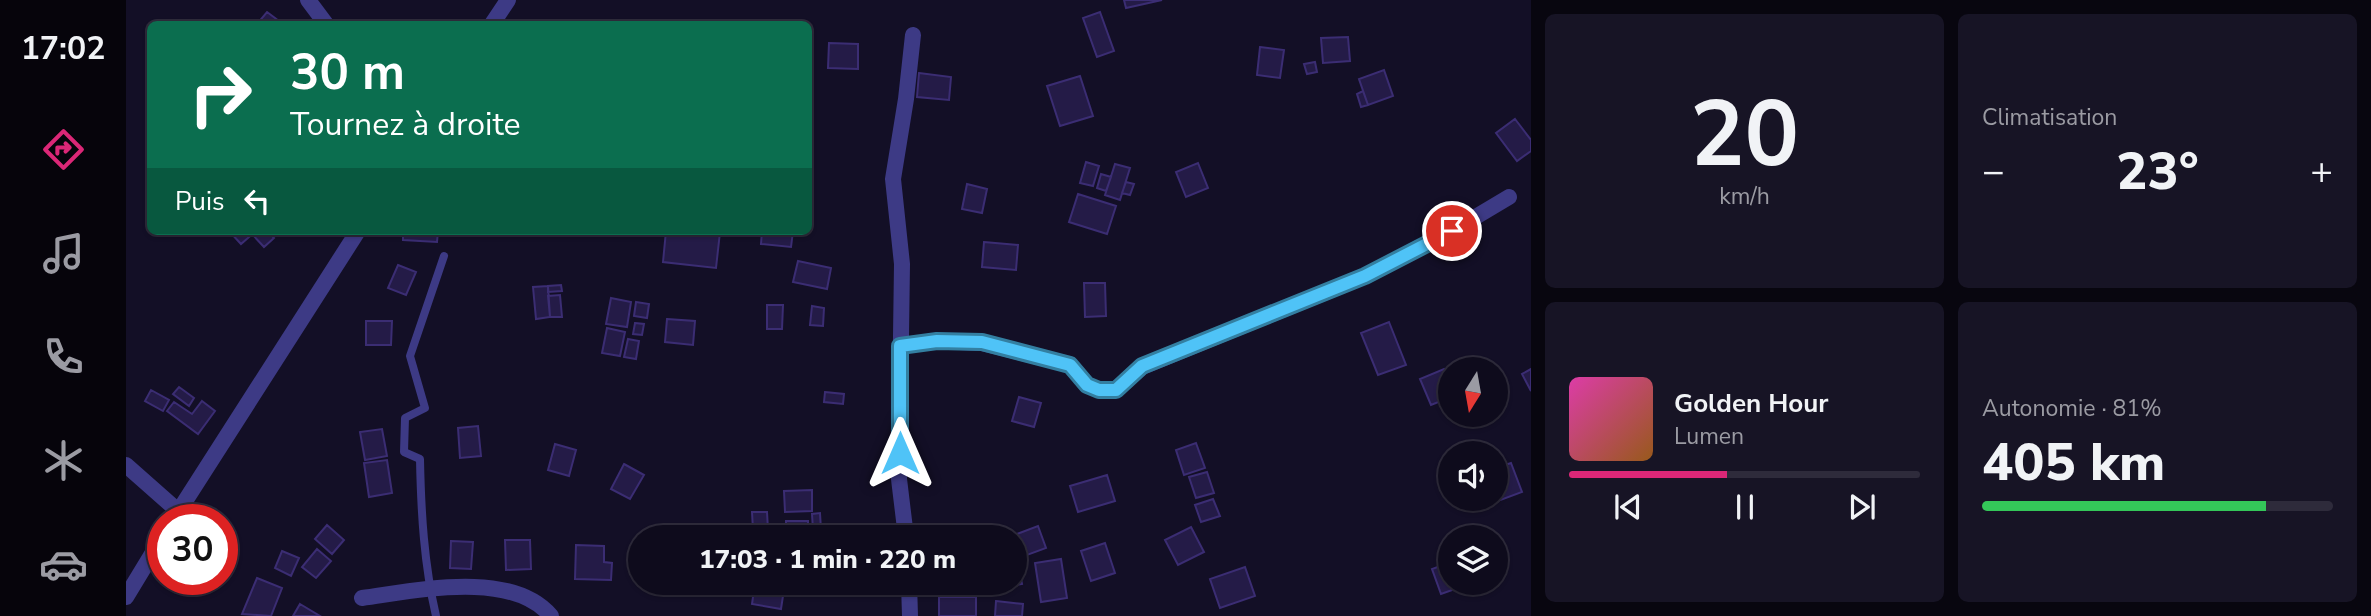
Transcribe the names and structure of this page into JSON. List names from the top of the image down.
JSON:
{
  "north": "bottom",
  "page": {
    "tabs": "17:02",
    "tile": [
      ["20", "km/h"],
      "Climatisation",
      ["Autonomie · 81%", "405 km"]
    ],
    "turn": ["30 m", "Tournez à droite"],
    "heat": ["−", "23°", "+"],
    "then": "Puis",
    "song": ["Golden Hour", "Lumen"],
    "limit": "30",
    "trip": "17:03 · 1 min · 220 m"
  }
}
